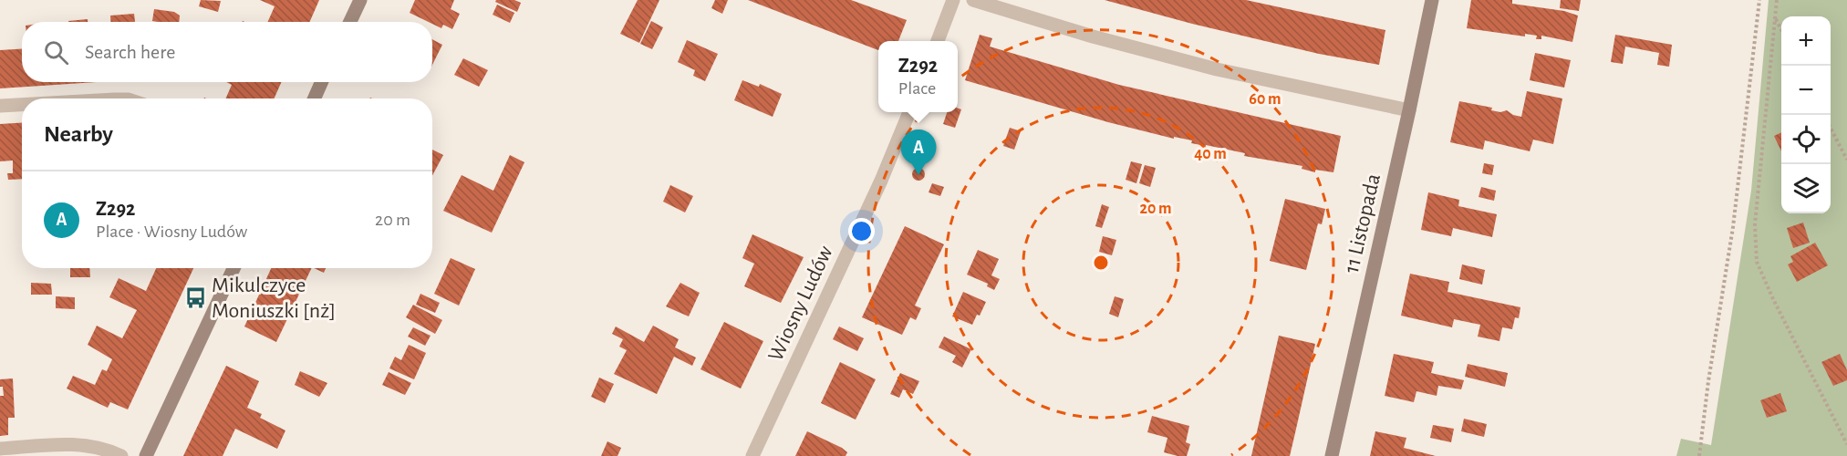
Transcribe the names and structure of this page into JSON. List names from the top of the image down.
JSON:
{
  "streets": {
    "street": ["11 Listopada", "Wiosny Ludów"]
  },
  "places": {
    "bus stop": ["Mikulczyce Moniuszki [nż]"]
  },
  "page": {
    "map_buttons": ["+", "−"],
    "search": "Search here",
    "popup": ["Z292", "Place"],
    "heading": "Nearby",
    "pins": "A",
    "list": [
      {
        "mark": "A",
        "name": "Z292",
        "note": "Place · Wiosny Ludów",
        "value": "20 m"
      }
    ]
  },
  "rings": ["60 m", "40 m", "20 m"]
}
